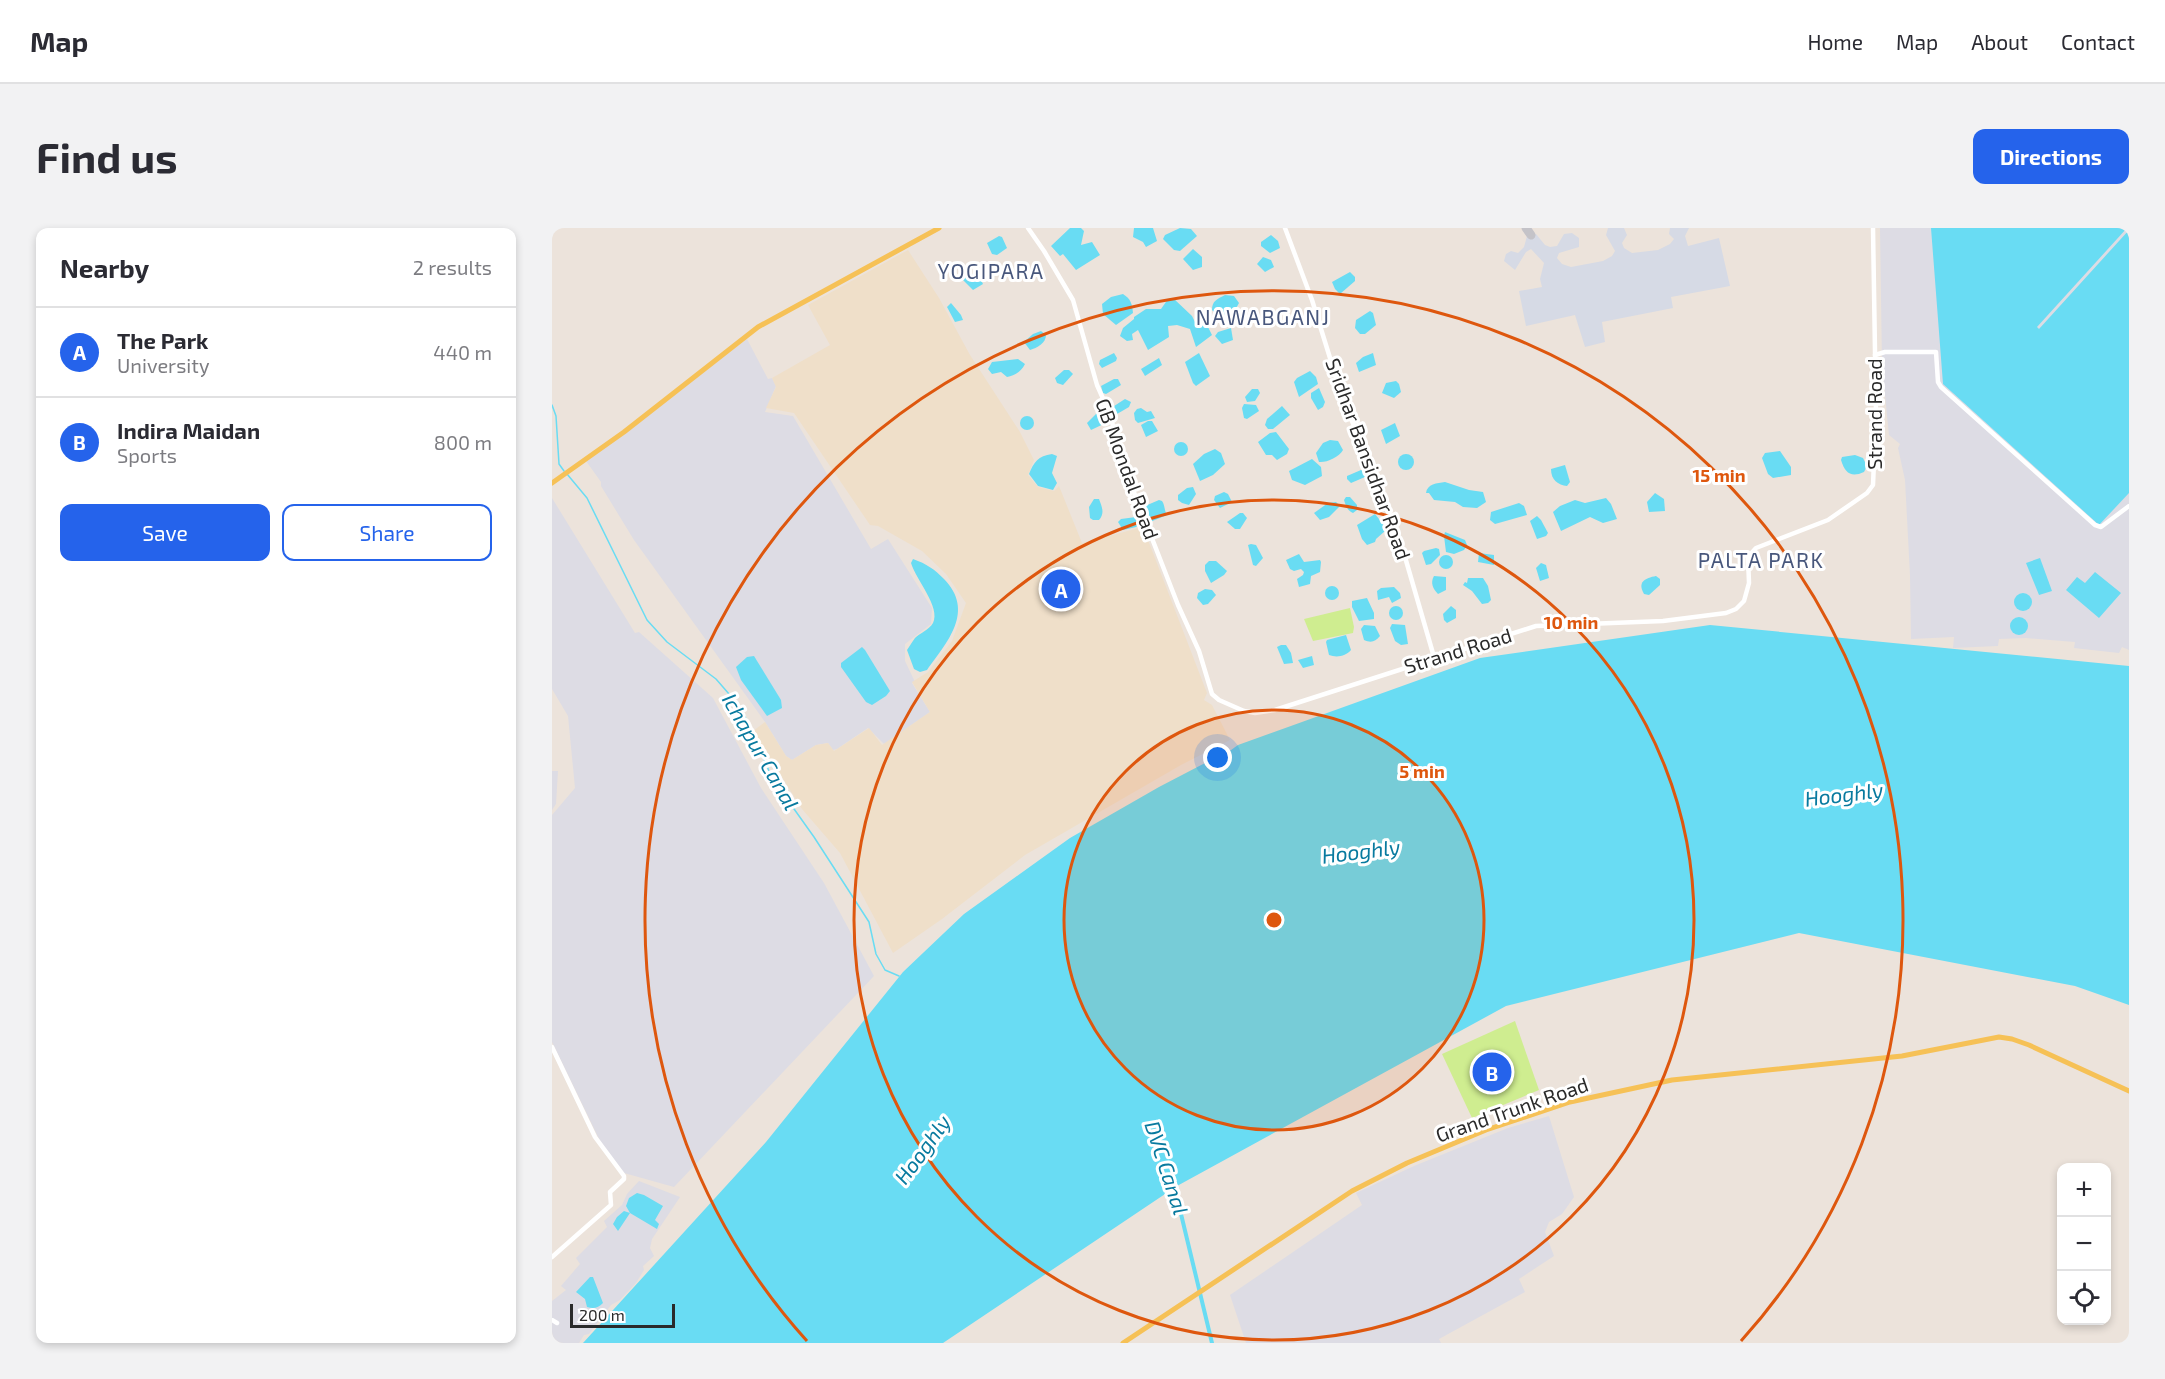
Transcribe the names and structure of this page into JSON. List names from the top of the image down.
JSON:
{
  "streets": {
    "main road": ["Grand Trunk Road"],
    "street": ["Strand Road", "Sridhar Bansidhar Road", "GB Mondal Road"]
  },
  "crossings": [
    ["Strand Road", "Sridhar Bansidhar Road"],
    ["Strand Road", "GB Mondal Road"]
  ],
  "districts": ["YOGIPARA", "NAWABGANJ", "PALTA PARK"],
  "water": ["Ichapur Canal", "Hooghly", "DVC Canal"],
  "scale_bar": "200 m",
  "page": {
    "header": "Map",
    "nav": [
      "Home",
      "Map",
      "About",
      "Contact"
    ],
    "buttons": [
      "Directions",
      ["Save", "Share"]
    ],
    "title": "Find us",
    "heading": ["Nearby", "2 results"],
    "list": [
      {
        "mark": "A",
        "name": "The Park",
        "note": "University",
        "value": "440 m"
      },
      {
        "mark": "B",
        "name": "Indira Maidan",
        "note": "Sports",
        "value": "800 m"
      }
    ],
    "pins": ["A", "B"],
    "map_buttons": ["+", "−"],
    "scale": "200 m"
  },
  "rings": ["15 min", "10 min", "5 min"]
}
